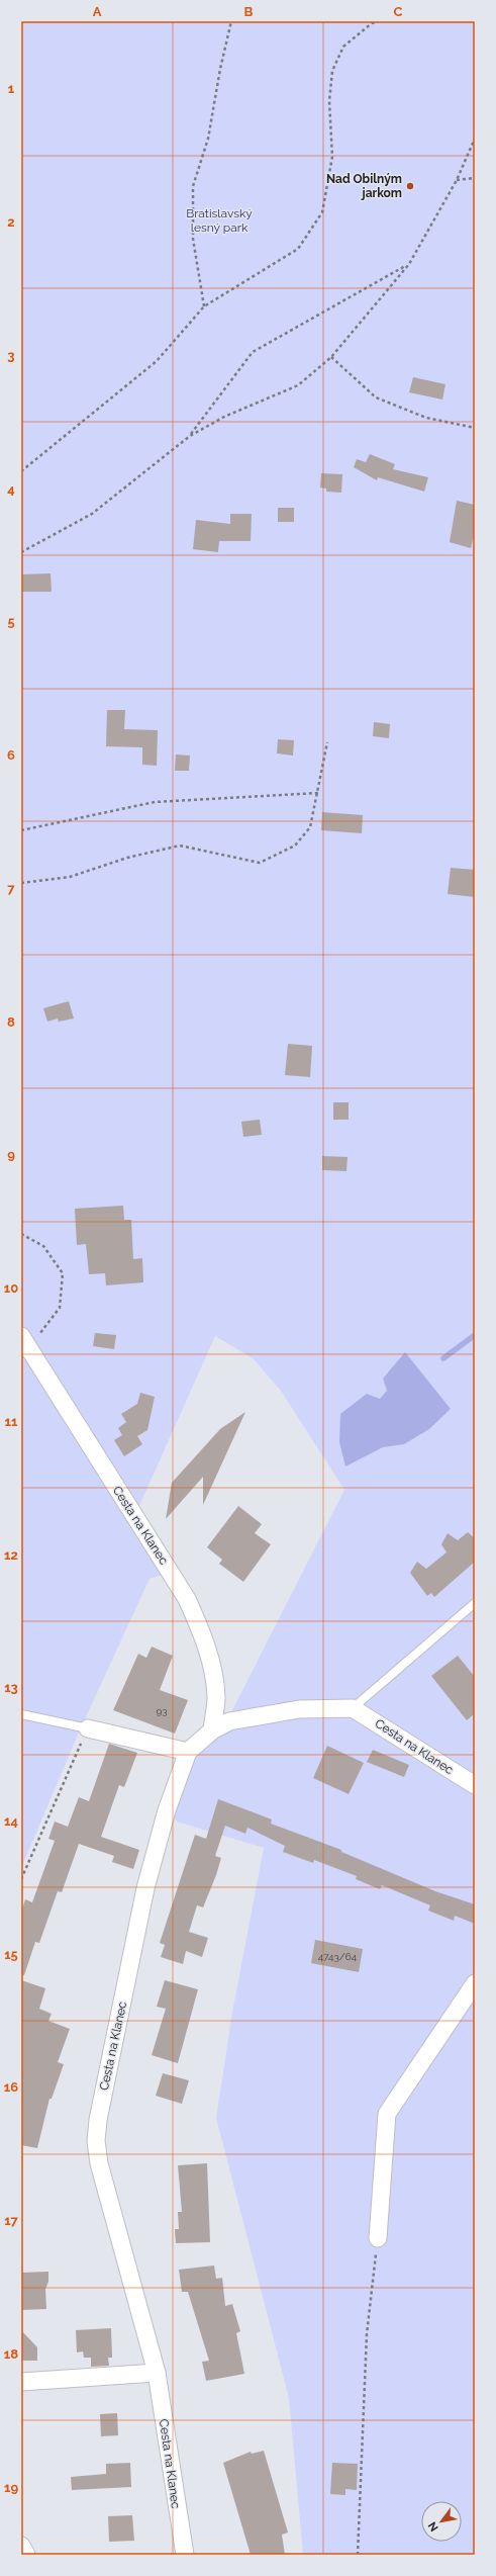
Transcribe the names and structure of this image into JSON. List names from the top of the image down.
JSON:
{
  "streets": {
    "street": ["Cesta na Klanec"]
  },
  "parks": ["Bratislavský lesný park"],
  "places": ["Nad Obilným jarkom"],
  "house_numbers": ["93", "4743/64"],
  "north": "bottom left",
  "grid": {
    "columns": ["A", "B", "C"],
    "rows": [
      "1",
      "2",
      "3",
      "4",
      "5",
      "6",
      "7",
      "8",
      "9",
      "10",
      "11",
      "12",
      "13",
      "14",
      "15",
      "16",
      "17",
      "18",
      "19"
    ]
  }
}
